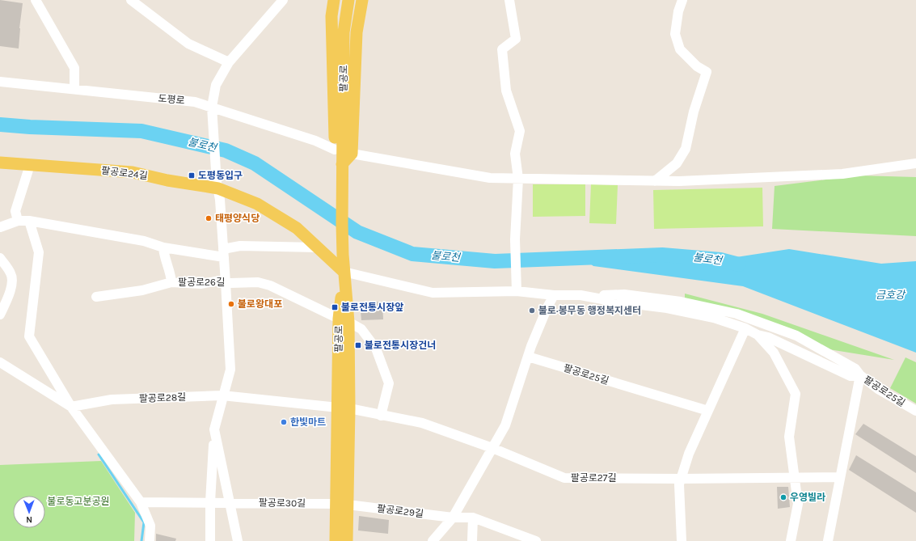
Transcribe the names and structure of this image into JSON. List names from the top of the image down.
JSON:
{
  "streets": {
    "main road": ["팔공로", "팔공로24길"],
    "street": [
      "도평로",
      "팔공로26길",
      "팔공로25길",
      "팔공로28길",
      "팔공로27길",
      "팔공로30길",
      "팔공로29길"
    ]
  },
  "crossings": [
    ["팔공로", "팔공로24길"],
    ["팔공로", "팔공로26길"],
    ["팔공로", "팔공로25길"],
    ["팔공로", "팔공로28길"],
    ["팔공로", "팔공로27길"],
    ["팔공로", "팔공로30길"],
    ["팔공로", "팔공로29길"],
    ["팔공로24길", "팔공로25길"],
    ["팔공로26길", "팔공로27길"],
    ["팔공로28길", "팔공로27길"],
    ["팔공로30길", "팔공로29길"]
  ],
  "water": ["불로천", "금호강"],
  "parks": ["불로동고분공원"],
  "places": {
    "transit": ["도평동입구", "불로전통시장앞", "불로전통시장건너"],
    "other": [
      "태평양식당",
      "불로왕대포",
      "불로·봉무동 행정복지센터",
      "한빛마트",
      "우영빌라"
    ]
  },
  "north": "bottom"
}
